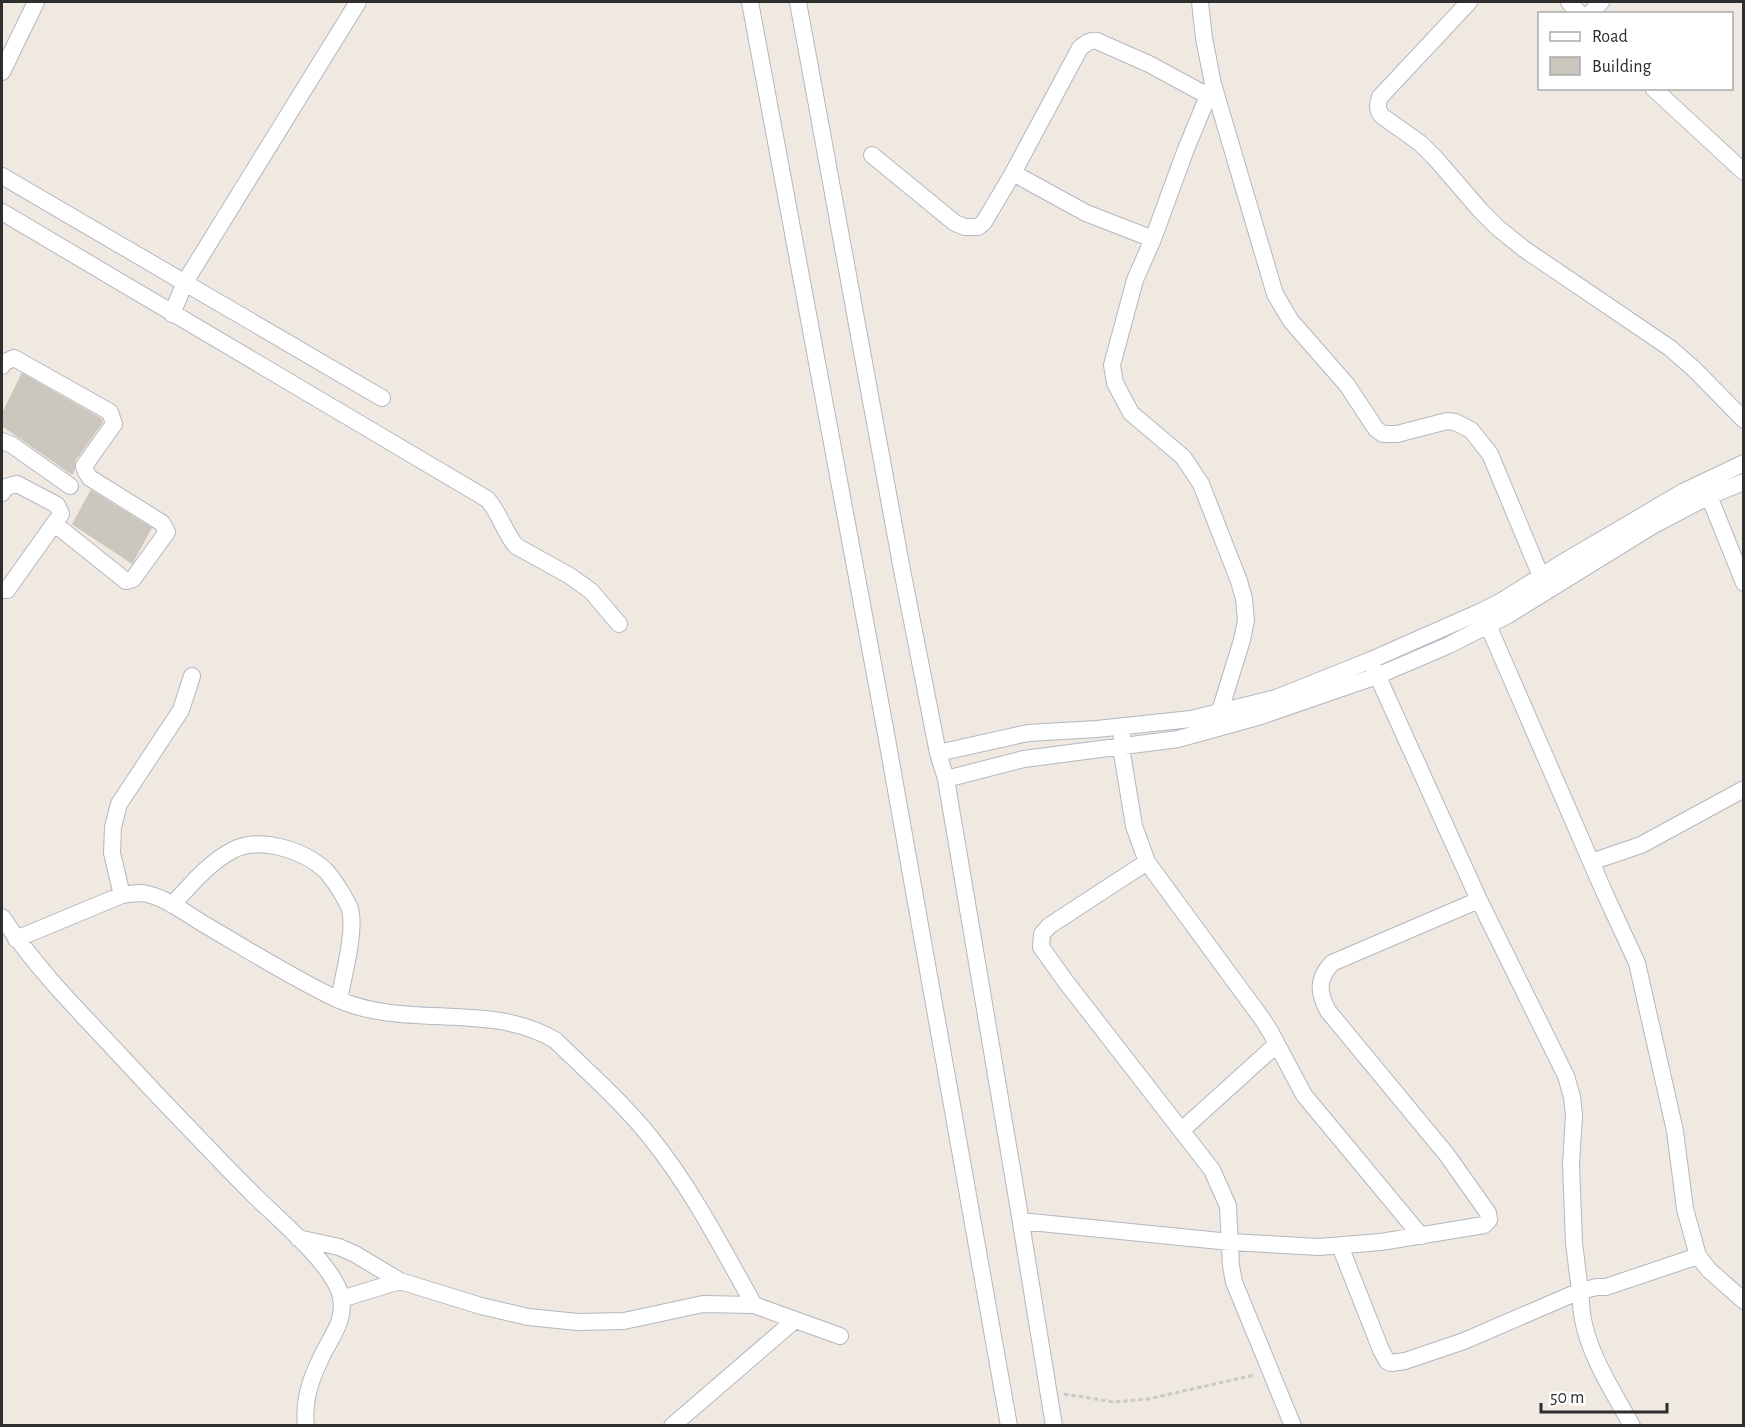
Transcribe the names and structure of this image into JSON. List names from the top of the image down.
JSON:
{
  "legend": ["Road", "Building"],
  "scale_bar": "50 m"
}
